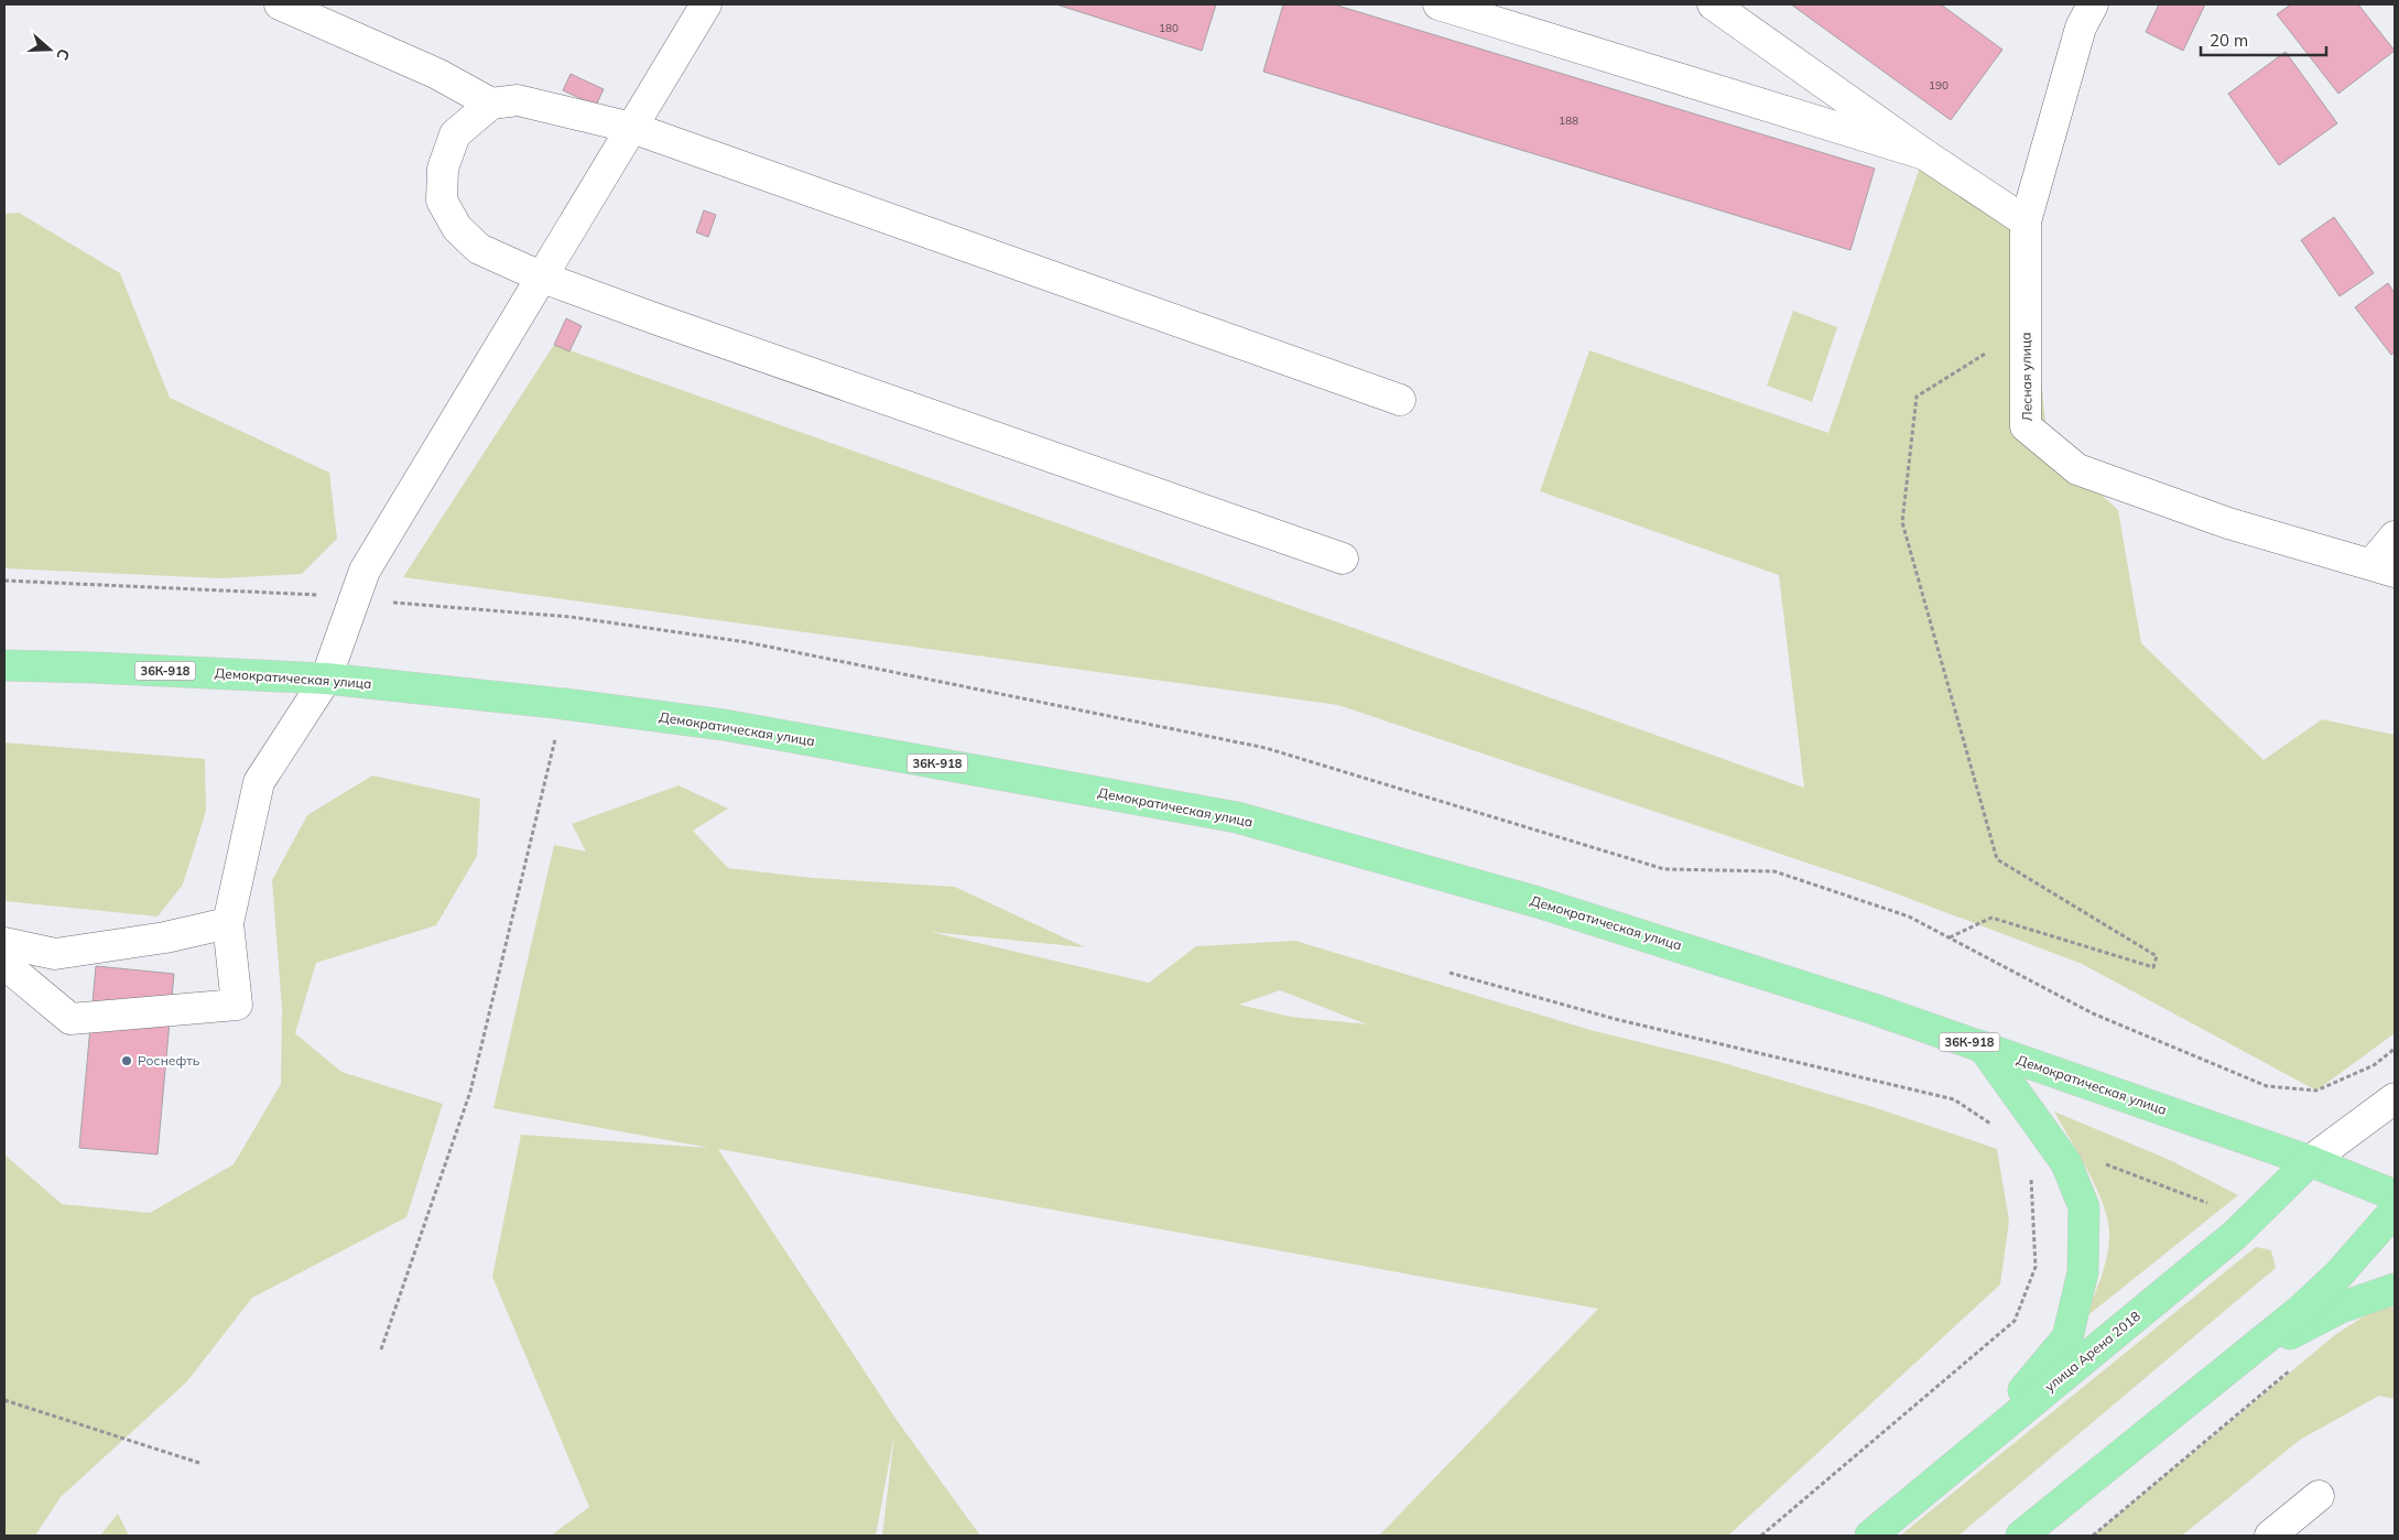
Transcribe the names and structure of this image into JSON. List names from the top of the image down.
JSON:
{
  "streets": {
    "main road": ["36К-918", "Демократическая улица", "улица Арена 2018"],
    "street": ["Лесная улица"]
  },
  "crossings": [
    ["Демократическая улица", "улица Арена 2018"]
  ],
  "places": ["Роснефть"],
  "house_numbers": ["180", "190", "188"],
  "scale_bar": "20 m",
  "north": "right"
}
